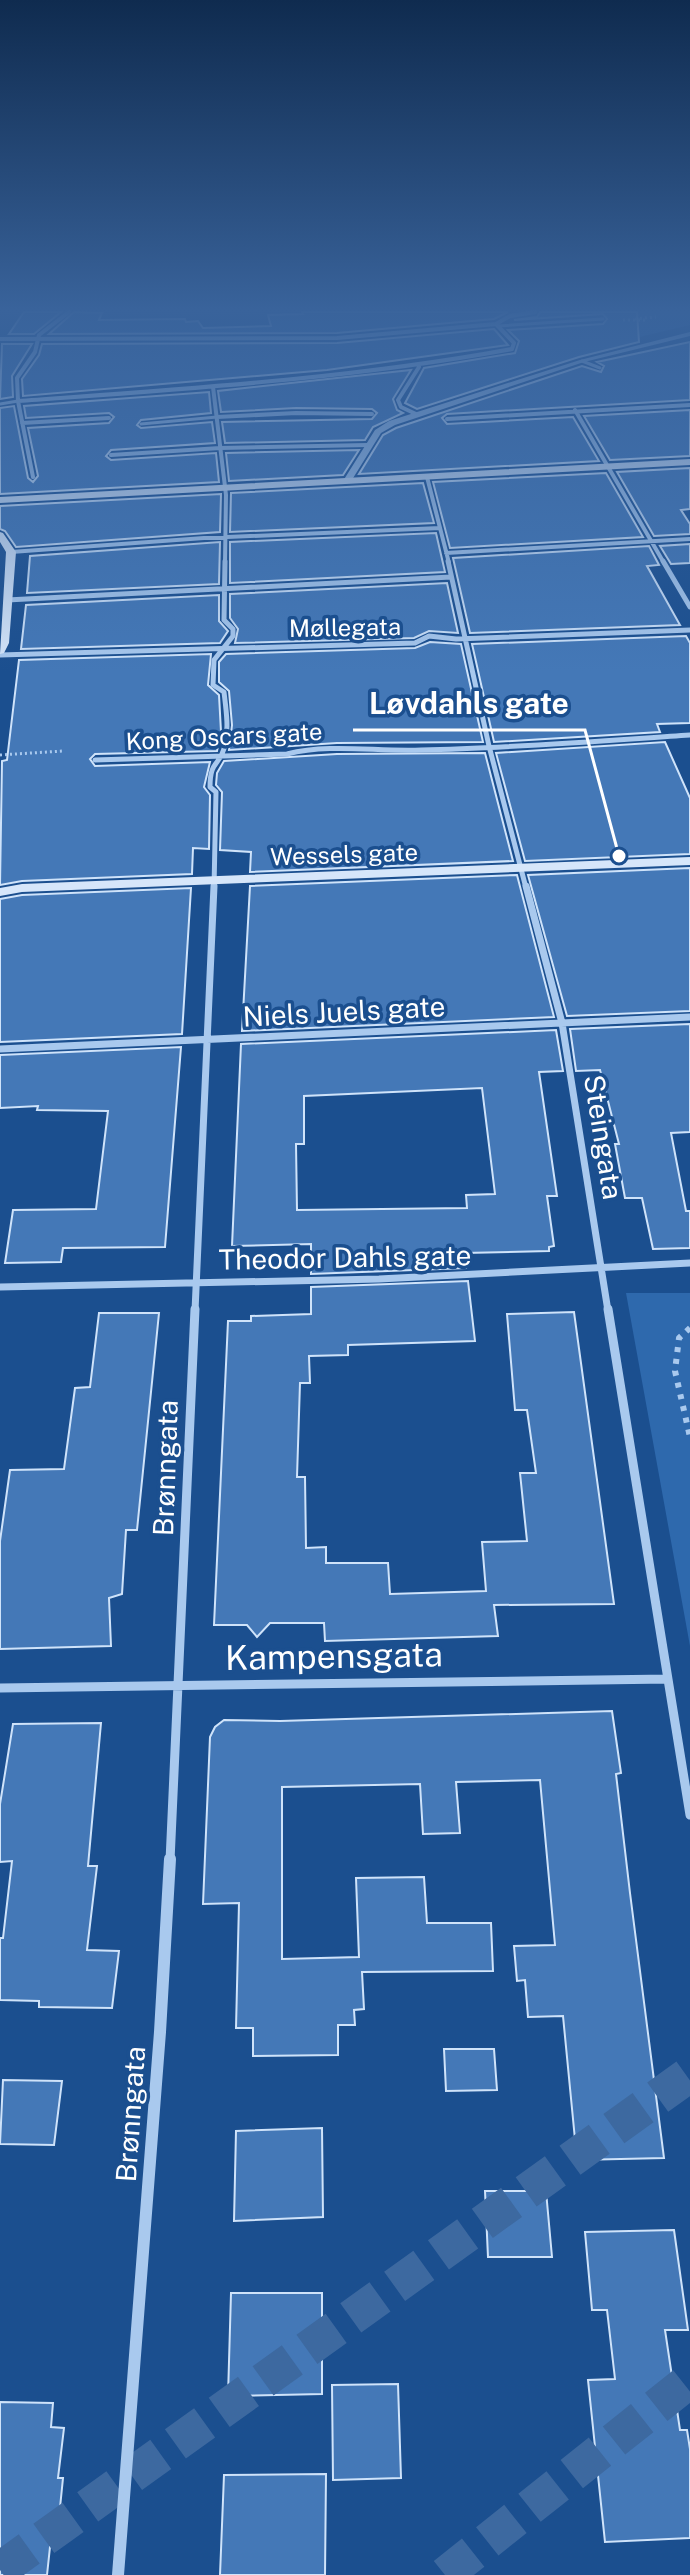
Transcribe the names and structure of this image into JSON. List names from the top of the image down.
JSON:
{
  "streets": {
    "main road": ["Wessels gate"],
    "street": [
      "Møllegata",
      "Kong Oscars gate",
      "Niels Juels gate",
      "Steingata",
      "Theodor Dahls gate",
      "Brønngata",
      "Kampensgata"
    ]
  },
  "crossings": [
    ["Møllegata", "Steingata"],
    ["Møllegata", "Brønngata"],
    ["Kong Oscars gate", "Steingata"],
    ["Kong Oscars gate", "Brønngata"],
    ["Wessels gate", "Steingata"],
    ["Wessels gate", "Brønngata"],
    ["Niels Juels gate", "Steingata"],
    ["Niels Juels gate", "Brønngata"],
    ["Steingata", "Theodor Dahls gate"],
    ["Steingata", "Kampensgata"],
    ["Theodor Dahls gate", "Brønngata"],
    ["Brønngata", "Kampensgata"]
  ],
  "places": ["Løvdahls gate"]
}
